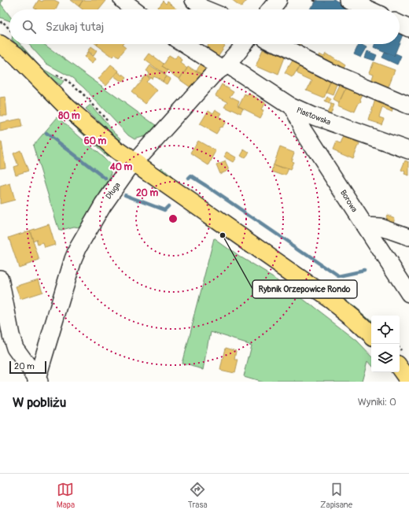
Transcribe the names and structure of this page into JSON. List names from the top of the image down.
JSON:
{
  "streets": {
    "street": ["Piastowska", "Długa", "Borowa"]
  },
  "crossings": [
    ["Piastowska", "Długa"],
    ["Piastowska", "Borowa"]
  ],
  "places": ["Rybnik Orzepowice Rondo"],
  "scale_bar": "20 m",
  "page": {
    "search": "Szukaj tutaj",
    "scale": "20 m",
    "heading": ["W pobliżu", "Wyniki: 0"],
    "nav": ["Mapa", "Trasa", "Zapisane"]
  },
  "rings": [
    "80 m",
    "60 m",
    "40 m",
    "20 m"
  ]
}
